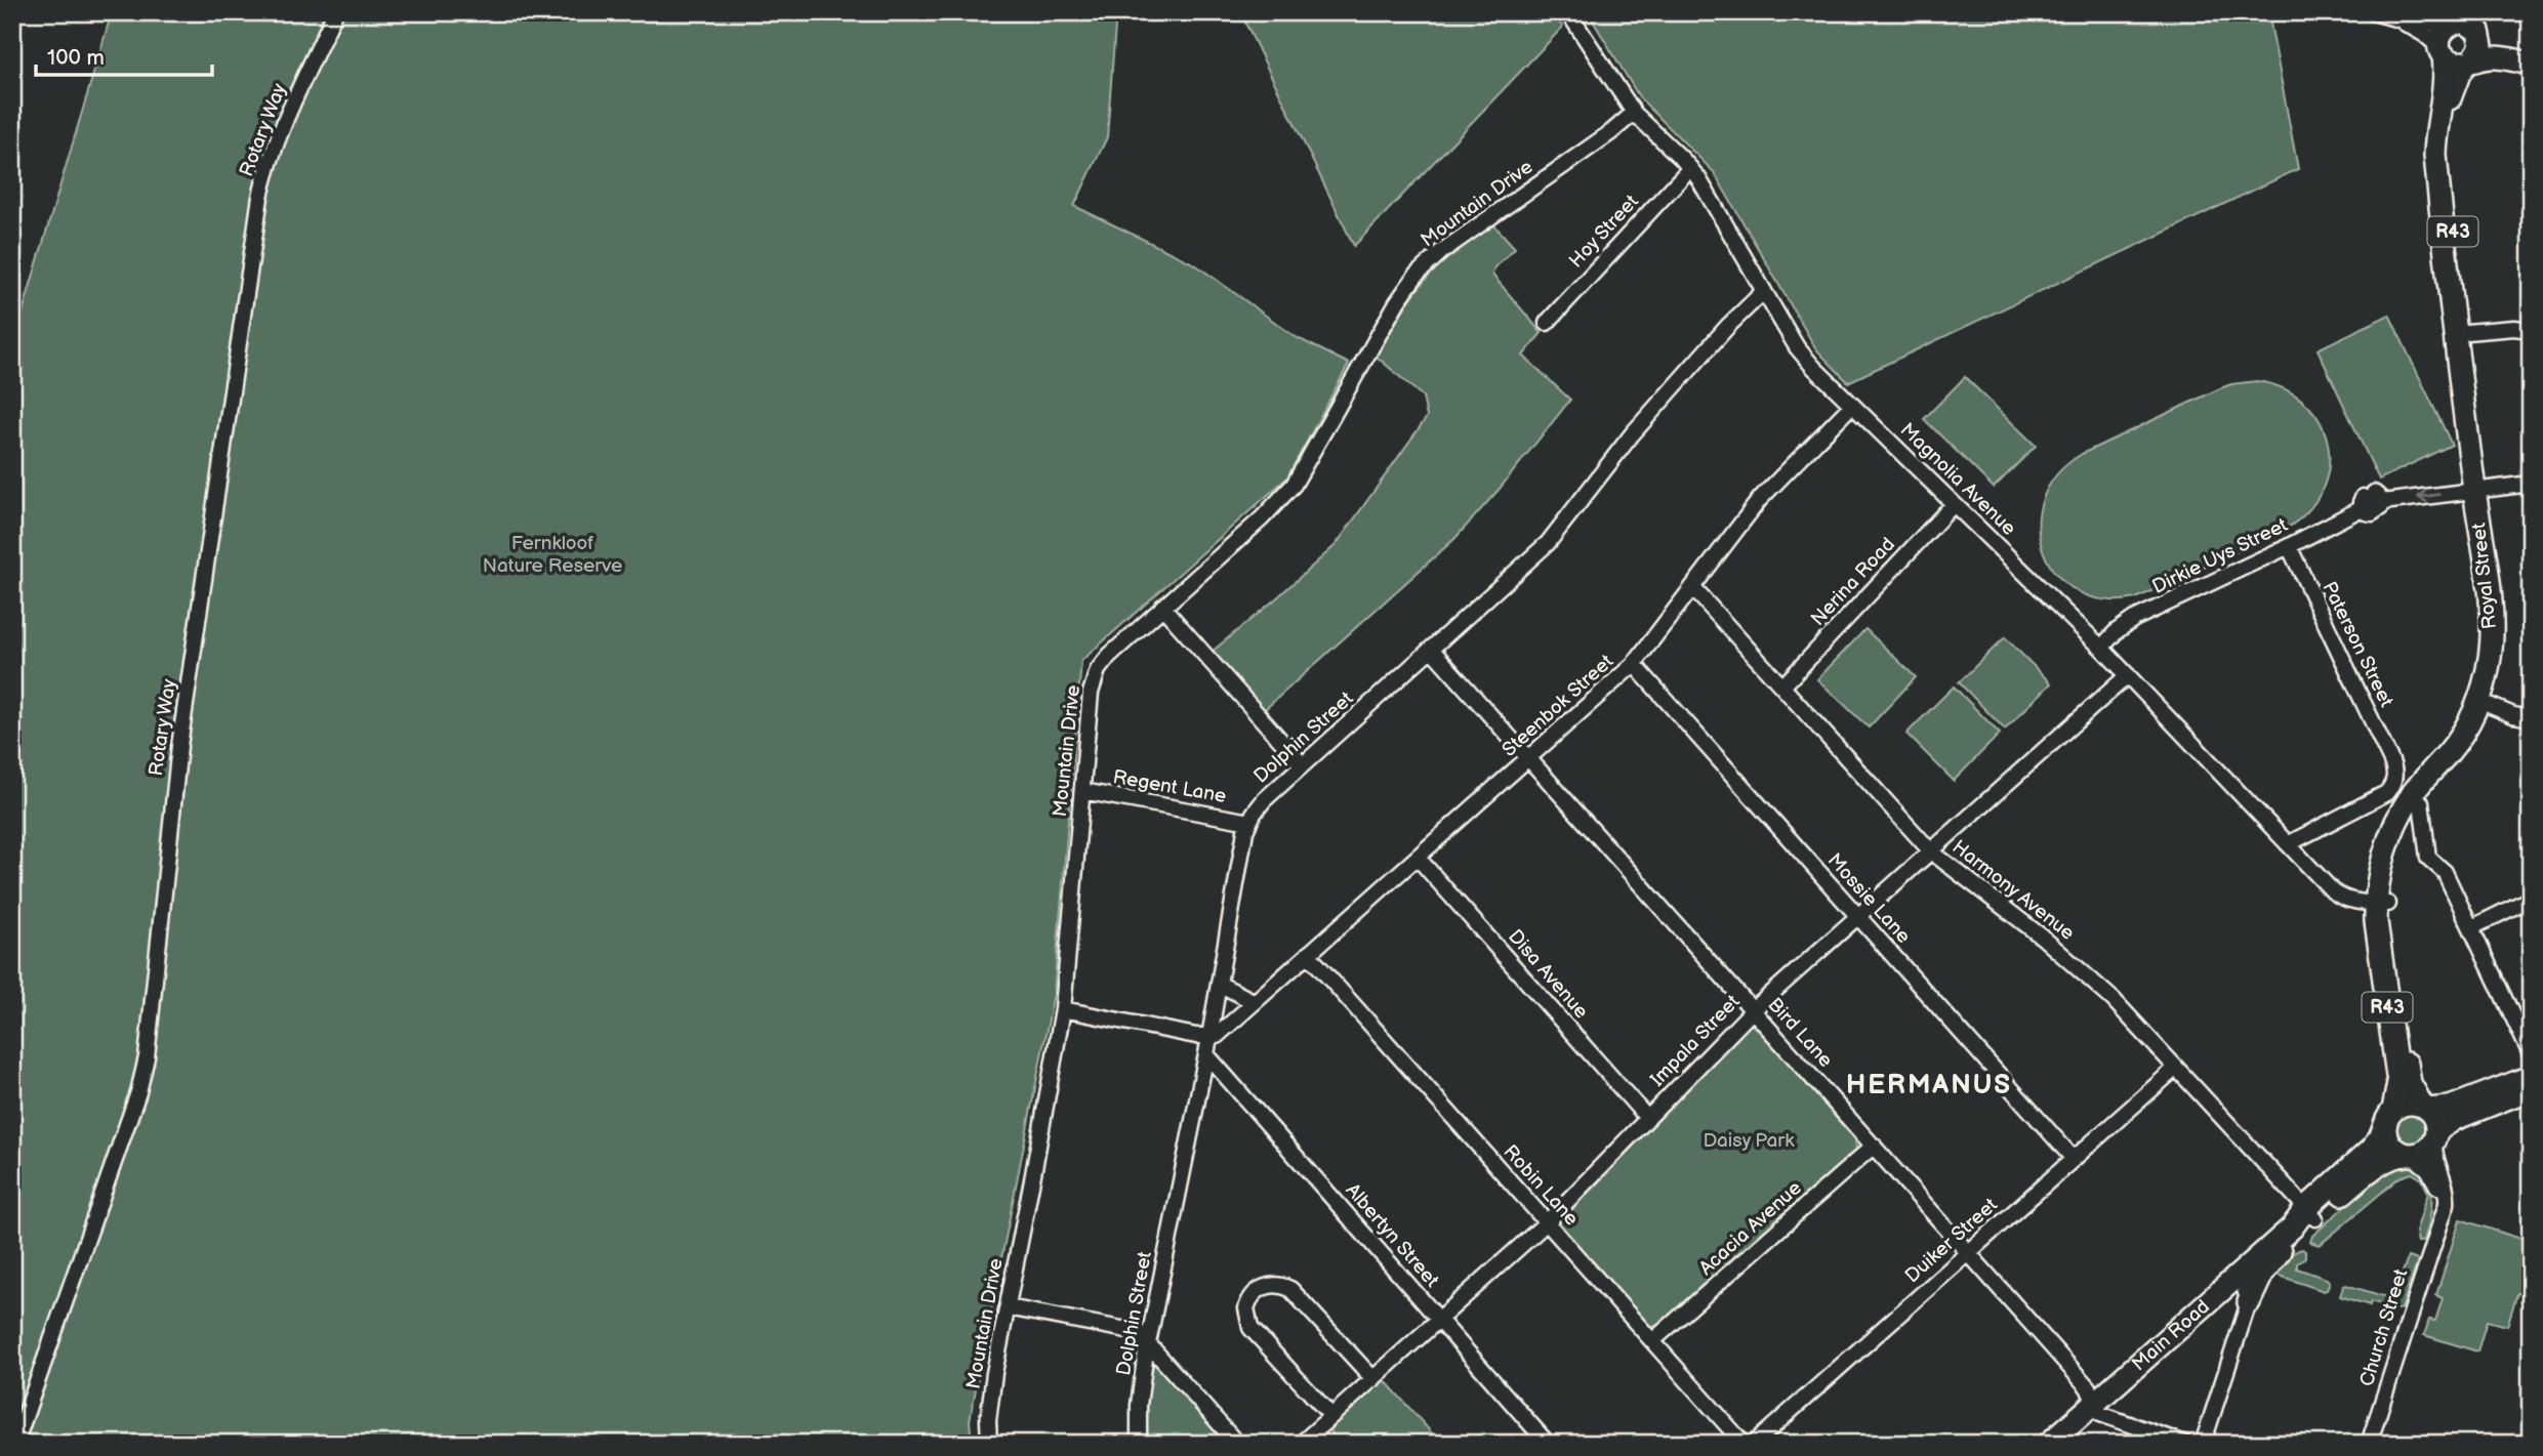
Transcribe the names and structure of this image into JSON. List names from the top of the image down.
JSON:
{
  "streets": {
    "main road": ["R43", "Royal Street", "Main Road"],
    "street": [
      "Rotary Way",
      "Mountain Drive",
      "Hoy Street",
      "Magnolia Avenue",
      "Dirkie Uys Street",
      "Nerina Road",
      "Paterson Street",
      "Steenbok Street",
      "Dolphin Street",
      "Regent Lane",
      "Harmony Avenue",
      "Mossie Lane",
      "Disa Avenue",
      "Bird Lane",
      "Impala Street",
      "Robin Lane",
      "Acacia Avenue",
      "Albertyn Street",
      "Duiker Street",
      "Church Street"
    ]
  },
  "crossings": [
    ["Mountain Drive", "Magnolia Avenue"],
    ["Mountain Drive", "Regent Lane"],
    ["Hoy Street", "Magnolia Avenue"],
    ["R43", "Royal Street"],
    ["R43", "Church Street"],
    ["R43", "Main Road"],
    ["Magnolia Avenue", "Dirkie Uys Street"],
    ["Magnolia Avenue", "Royal Street"],
    ["Magnolia Avenue", "Nerina Road"],
    ["Magnolia Avenue", "Paterson Street"],
    ["Magnolia Avenue", "Steenbok Street"],
    ["Magnolia Avenue", "Dolphin Street"],
    ["Magnolia Avenue", "Impala Street"],
    ["Dirkie Uys Street", "Royal Street"],
    ["Dirkie Uys Street", "Paterson Street"],
    ["Royal Street", "Church Street"],
    ["Royal Street", "Main Road"],
    ["Nerina Road", "Harmony Avenue"],
    ["Steenbok Street", "Dolphin Street"],
    ["Steenbok Street", "Harmony Avenue"],
    ["Steenbok Street", "Mossie Lane"],
    ["Steenbok Street", "Disa Avenue"],
    ["Steenbok Street", "Bird Lane"],
    ["Steenbok Street", "Robin Lane"],
    ["Dolphin Street", "Regent Lane"],
    ["Dolphin Street", "Bird Lane"],
    ["Dolphin Street", "Albertyn Street"],
    ["Harmony Avenue", "Impala Street"],
    ["Harmony Avenue", "Duiker Street"],
    ["Harmony Avenue", "Main Road"],
    ["Mossie Lane", "Impala Street"],
    ["Mossie Lane", "Duiker Street"],
    ["Disa Avenue", "Impala Street"],
    ["Bird Lane", "Impala Street"],
    ["Bird Lane", "Acacia Avenue"],
    ["Bird Lane", "Duiker Street"],
    ["Bird Lane", "Main Road"],
    ["Impala Street", "Robin Lane"],
    ["Impala Street", "Albertyn Street"],
    ["Robin Lane", "Acacia Avenue"],
    ["Church Street", "Main Road"]
  ],
  "one_way": ["Dirkie Uys Street"],
  "districts": ["HERMANUS"],
  "parks": ["Fernkloof Nature Reserve", "Daisy Park"],
  "scale_bar": "100 m"
}
